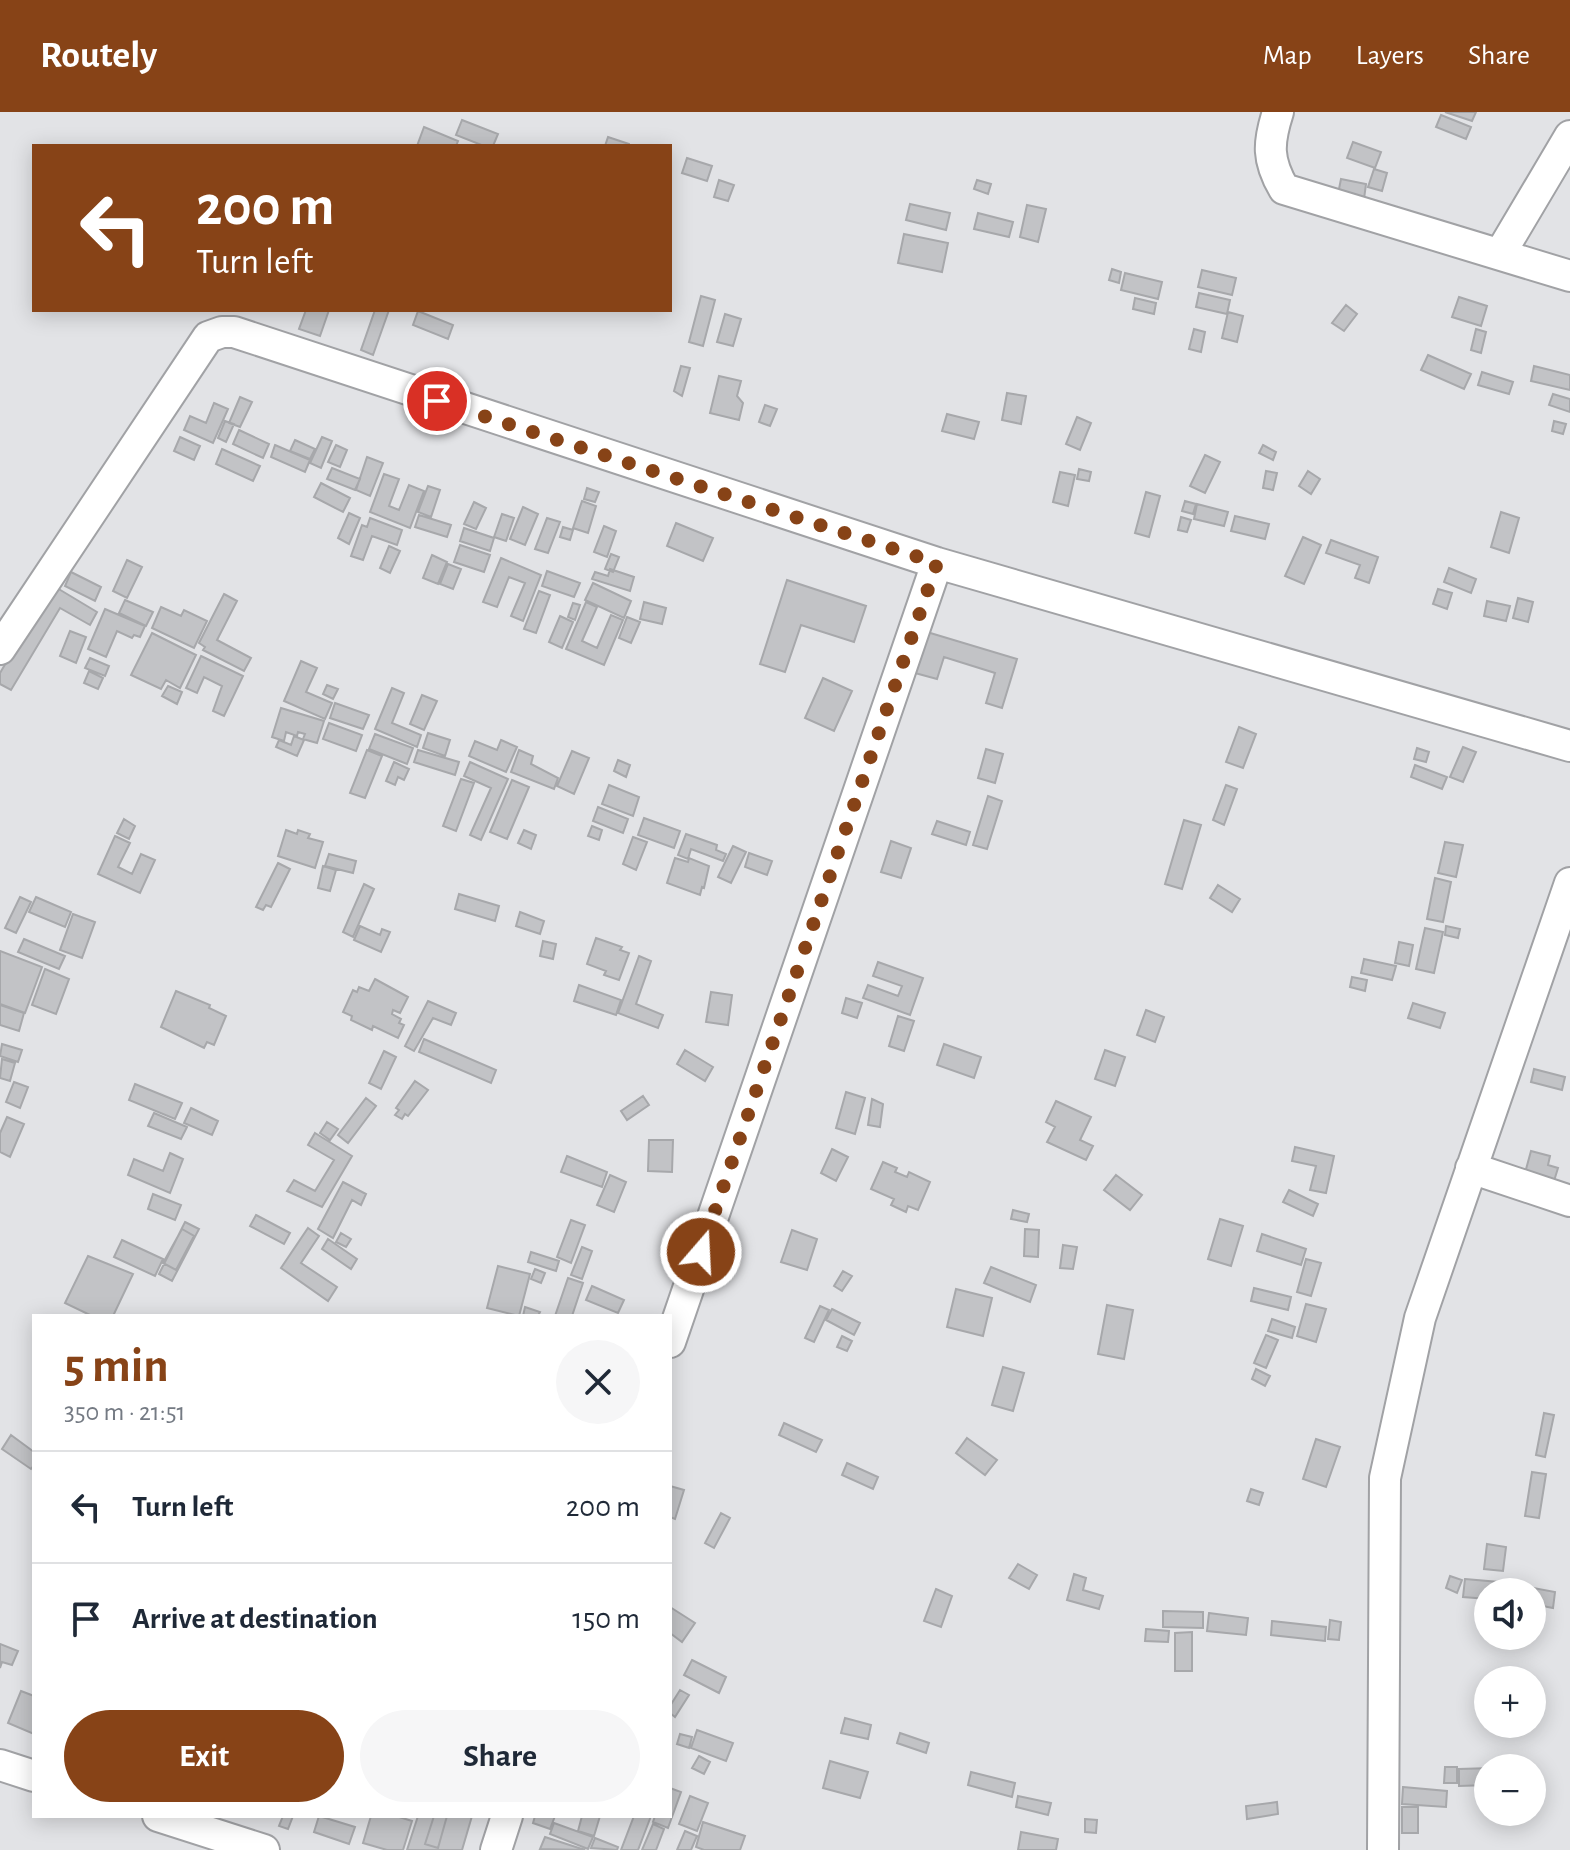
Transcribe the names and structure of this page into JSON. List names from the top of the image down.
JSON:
{
  "page": {
    "header": "Routely",
    "nav": ["Map", "Layers", "Share"],
    "turn": ["200 m", "Turn left"],
    "heading": ["5 min", "350 m · 21:51"],
    "list": [
      {
        "name": "Turn left",
        "value": "200 m"
      },
      {
        "name": "Arrive at destination",
        "value": "150 m"
      }
    ],
    "map_buttons": ["+", "−"],
    "buttons": ["Exit", "Share"]
  }
}
